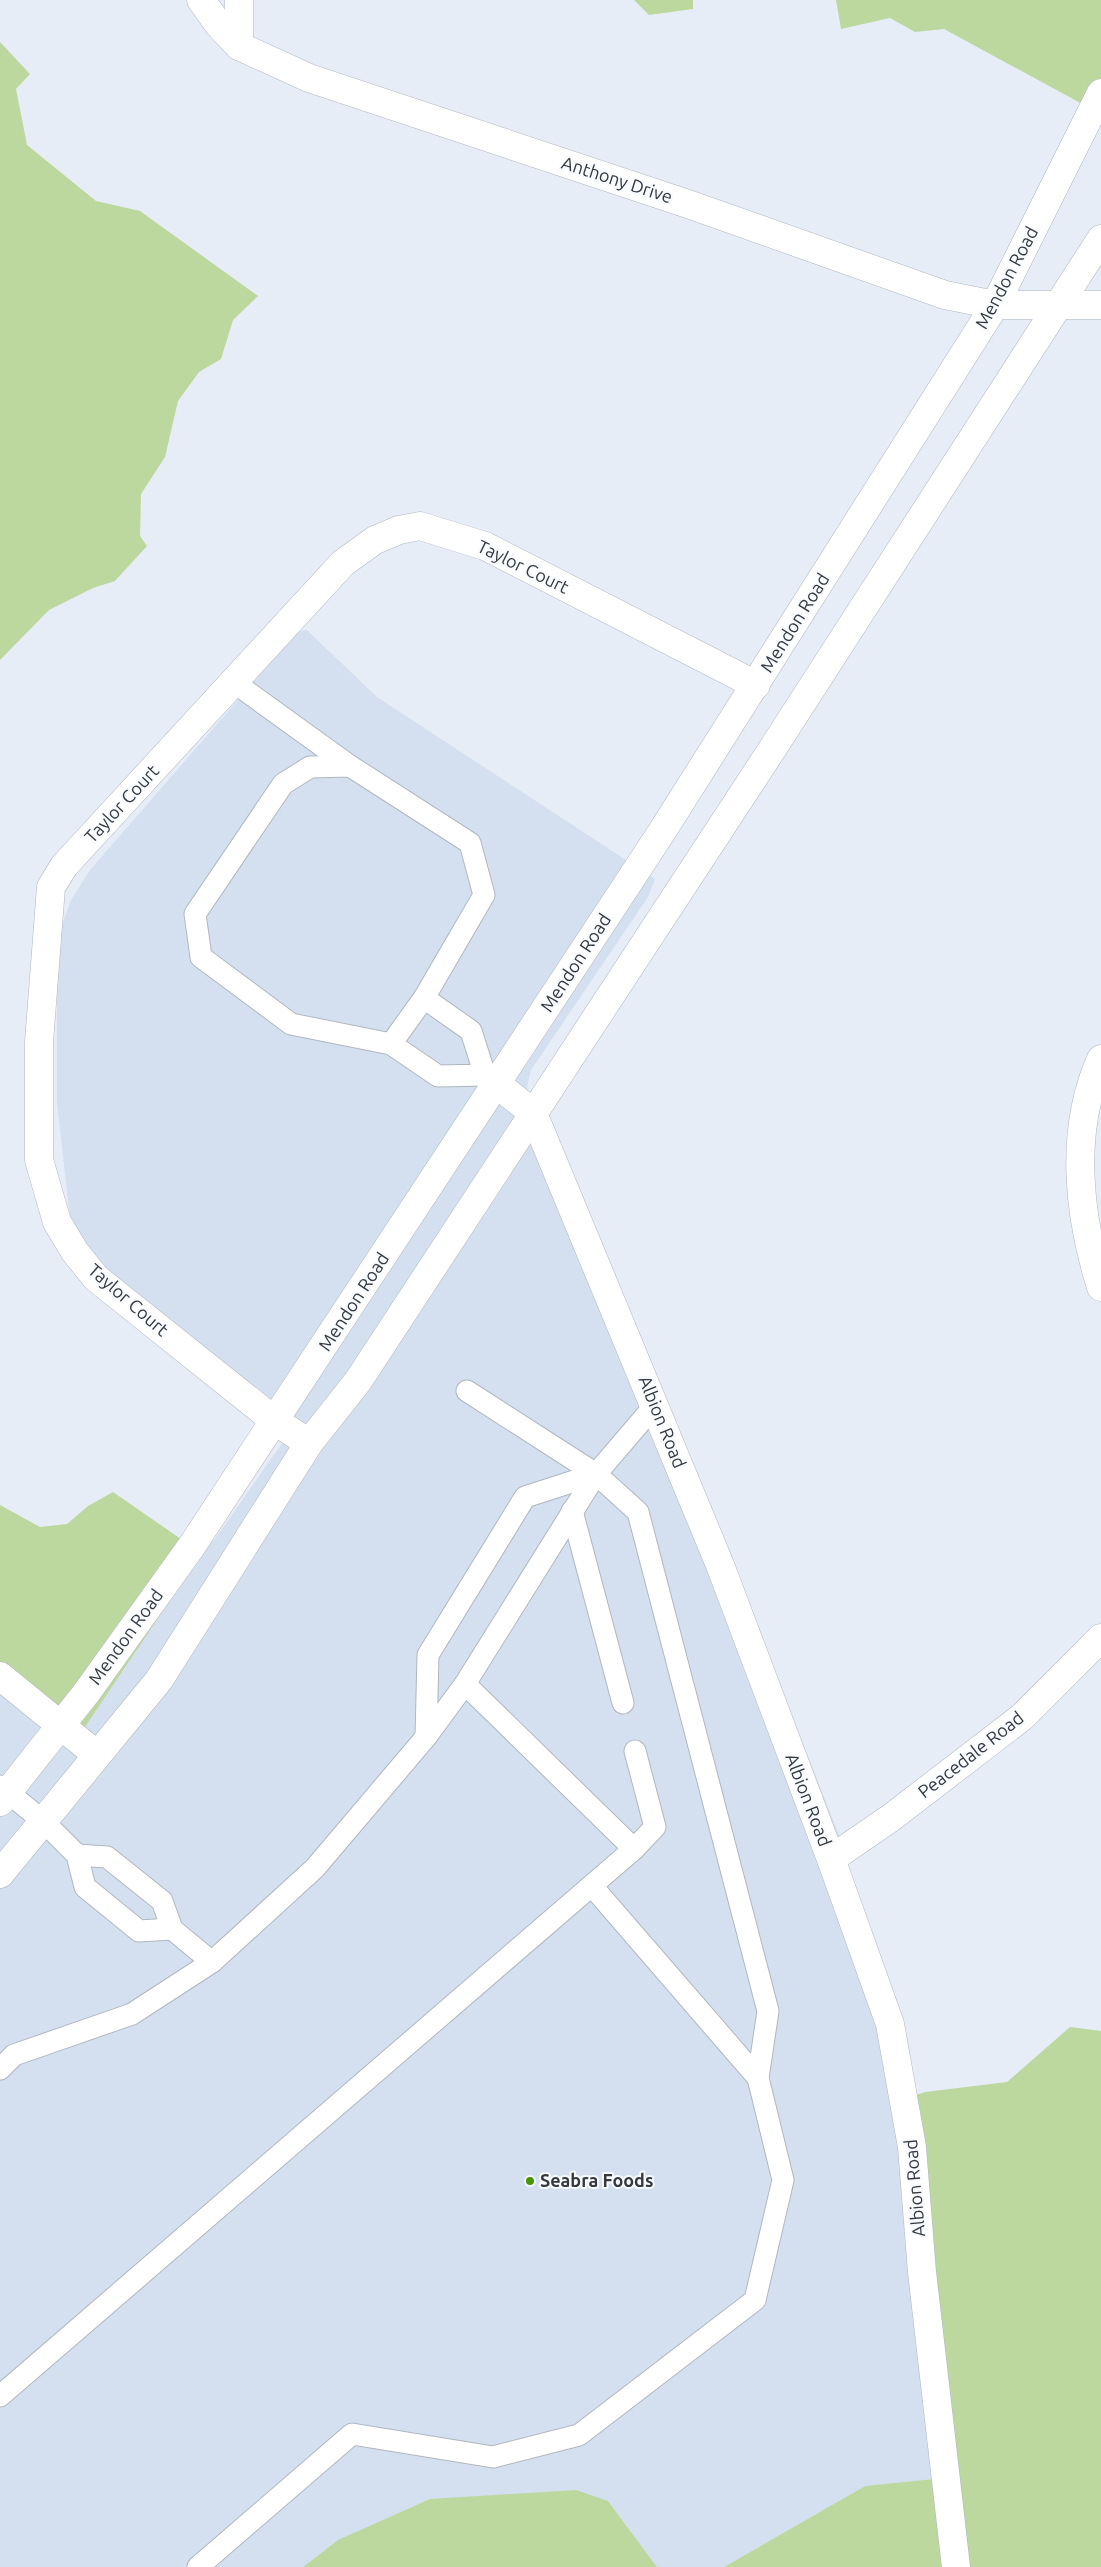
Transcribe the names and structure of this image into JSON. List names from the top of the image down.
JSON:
{
  "streets": {
    "street": [
      "Anthony Drive",
      "Mendon Road",
      "Taylor Court",
      "Albion Road",
      "Peacedale Road"
    ]
  },
  "crossings": [
    ["Anthony Drive", "Mendon Road"],
    ["Mendon Road", "Taylor Court"],
    ["Mendon Road", "Albion Road"],
    ["Albion Road", "Peacedale Road"]
  ],
  "places": ["Seabra Foods"]
}
